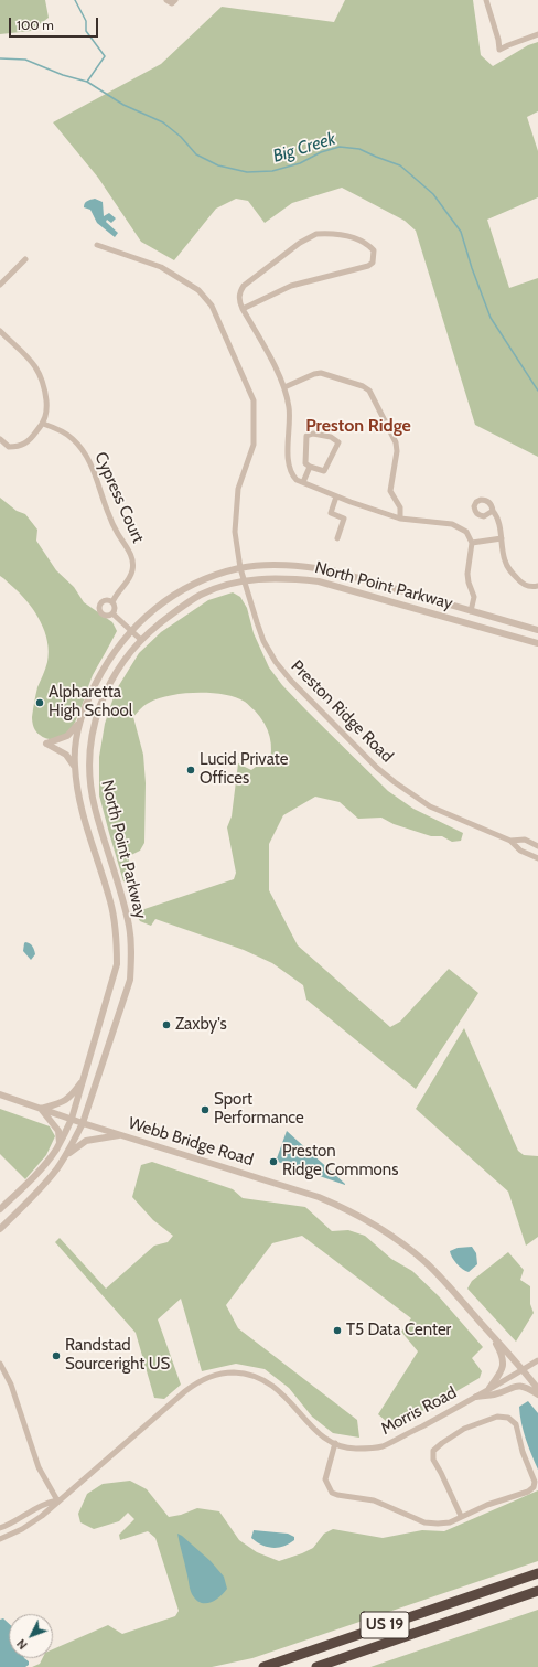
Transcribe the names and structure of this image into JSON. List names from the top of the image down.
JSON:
{
  "streets": {
    "highway": ["US 19"],
    "street": [
      "Cypress Court",
      "North Point Parkway",
      "Preston Ridge Road",
      "Webb Bridge Road",
      "Morris Road"
    ]
  },
  "crossings": [
    ["Cypress Court", "North Point Parkway"],
    ["North Point Parkway", "Preston Ridge Road"],
    ["North Point Parkway", "Webb Bridge Road"],
    ["Webb Bridge Road", "Morris Road"]
  ],
  "districts": ["Preston Ridge"],
  "water": ["Big Creek"],
  "places": [
    "Alpharetta High School",
    "Lucid Private Offices",
    "Zaxby's",
    "Sport Performance",
    "Preston Ridge Commons",
    "T5 Data Center",
    "Randstad Sourceright US"
  ],
  "scale_bar": "100 m",
  "north": "bottom left"
}
